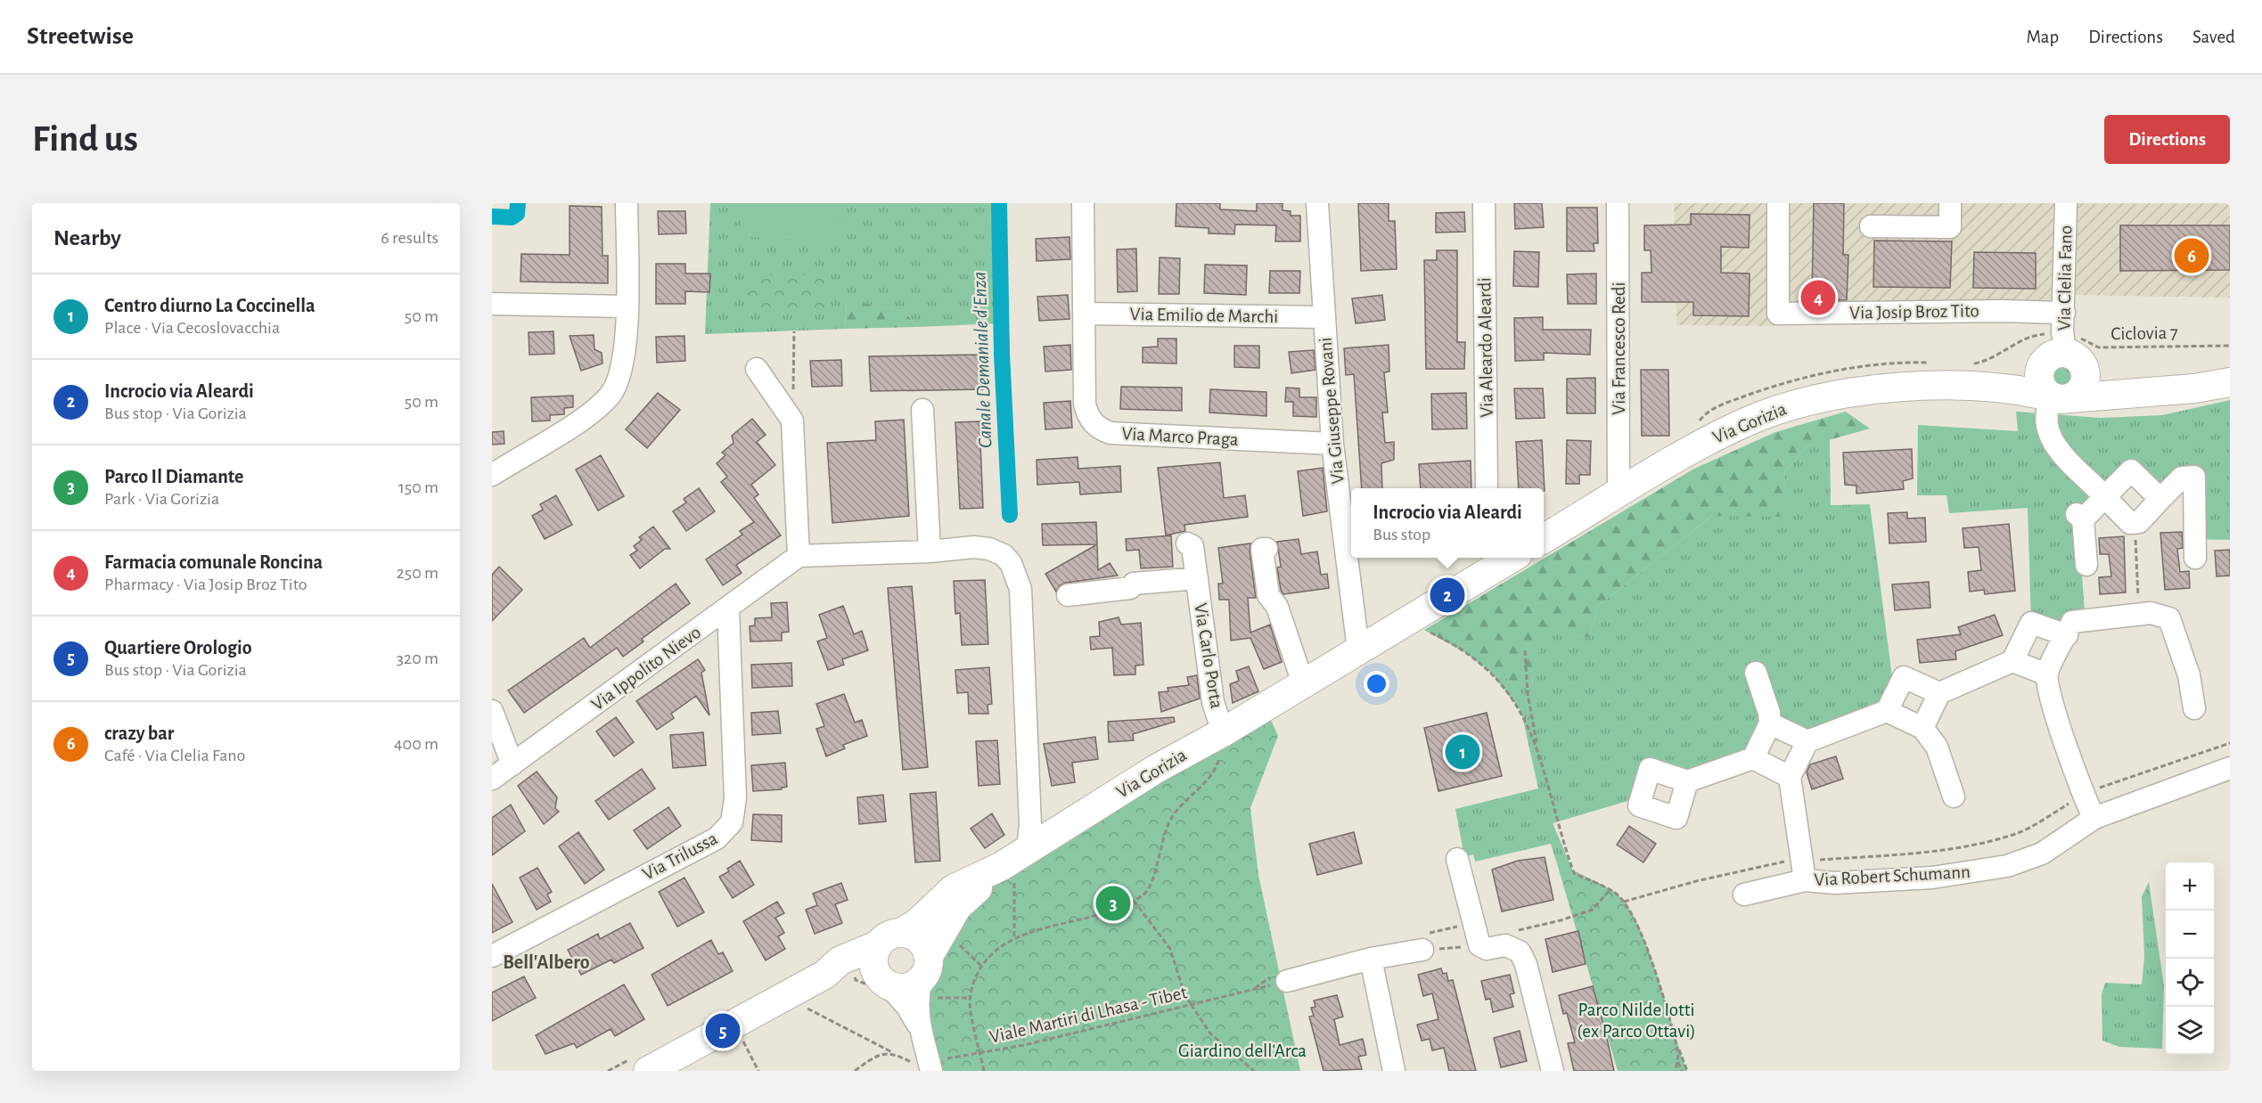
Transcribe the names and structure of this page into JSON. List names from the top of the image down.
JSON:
{
  "streets": {
    "main road": ["Via Gorizia"],
    "street": [
      "Via Clelia Fano",
      "Via Josip Broz Tito",
      "Via Emilio de Marchi",
      "Via Aleardo Aleardi",
      "Via Francesco Redi",
      "Via Giuseppe Rovani",
      "Via Marco Praga",
      "Via Carlo Porta",
      "Via Ippolito Nievo",
      "Via Trilussa",
      "Via Robert Schumann"
    ],
    "path": ["Ciclovia 7", "Viale Martiri di Lhasa - Tibet"]
  },
  "crossings": [
    ["Via Clelia Fano", "Via Josip Broz Tito"],
    ["Via Clelia Fano", "Ciclovia 7"],
    ["Via Clelia Fano", "Via Gorizia"],
    ["Via Josip Broz Tito", "Ciclovia 7"],
    ["Via Josip Broz Tito", "Via Gorizia"],
    ["Via Emilio de Marchi", "Via Giuseppe Rovani"],
    ["Via Emilio de Marchi", "Via Marco Praga"],
    ["Ciclovia 7", "Via Gorizia"],
    ["Via Francesco Redi", "Via Gorizia"],
    ["Via Giuseppe Rovani", "Via Gorizia"],
    ["Via Giuseppe Rovani", "Via Marco Praga"],
    ["Via Gorizia", "Via Carlo Porta"],
    ["Via Ippolito Nievo", "Via Trilussa"]
  ],
  "districts": ["Bell'Albero"],
  "water": ["Canale Demaniale d'Enza"],
  "parks": ["Parco Nilde Iotti (ex Parco Ottavi)", "Giardino dell'Arca"],
  "page": {
    "header": "Streetwise",
    "nav": ["Map", "Directions", "Saved"],
    "buttons": "Directions",
    "title": "Find us",
    "heading": ["Nearby", "6 results"],
    "pins": [
      "6",
      "4",
      "2",
      "1",
      "3",
      "5"
    ],
    "list": [
      {
        "mark": "1",
        "name": "Centro diurno La Coccinella",
        "note": "Place · Via Cecoslovacchia",
        "value": "50 m"
      },
      {
        "mark": "2",
        "name": "Incrocio via Aleardi",
        "note": "Bus stop · Via Gorizia",
        "value": "50 m"
      },
      {
        "mark": "3",
        "name": "Parco Il Diamante",
        "note": "Park · Via Gorizia",
        "value": "150 m"
      },
      {
        "mark": "4",
        "name": "Farmacia comunale Roncina",
        "note": "Pharmacy · Via Josip Broz Tito",
        "value": "250 m"
      },
      {
        "mark": "5",
        "name": "Quartiere Orologio",
        "note": "Bus stop · Via Gorizia",
        "value": "320 m"
      },
      {
        "mark": "6",
        "name": "crazy bar",
        "note": "Café · Via Clelia Fano",
        "value": "400 m"
      }
    ],
    "popup": ["Incrocio via Aleardi", "Bus stop"],
    "map_buttons": ["+", "−"]
  }
}
